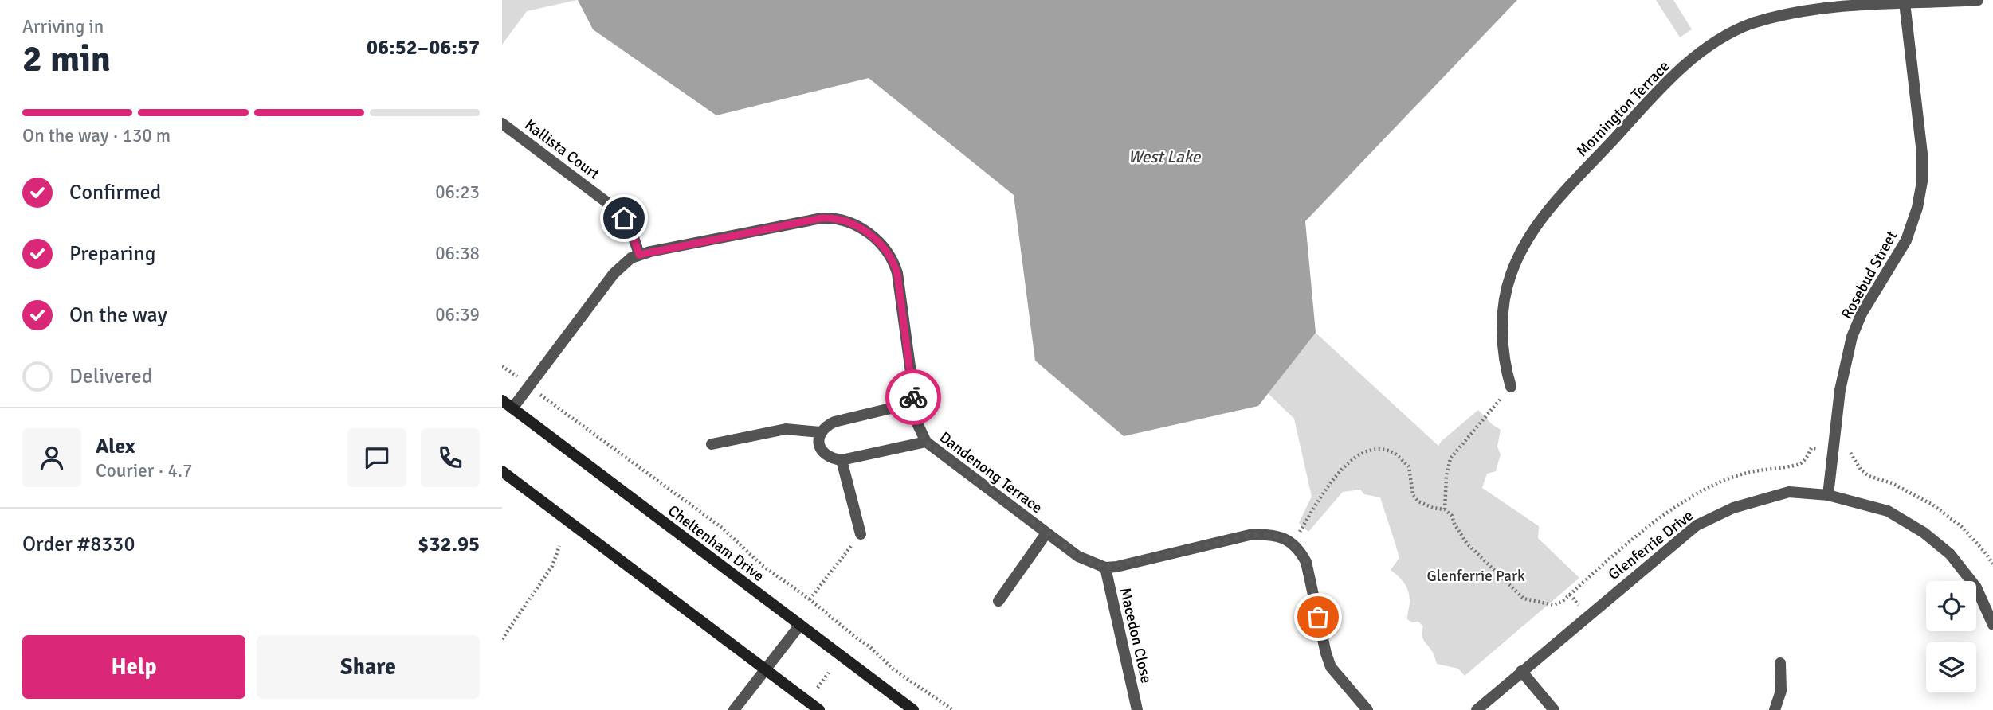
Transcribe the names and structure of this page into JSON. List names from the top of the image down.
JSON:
{
  "streets": {
    "main road": ["Cheltenham Drive"],
    "street": [
      "Mornington Terrace",
      "Kallista Court",
      "Rosebud Street",
      "Dandenong Terrace",
      "Glenferrie Drive",
      "Macedon Close"
    ]
  },
  "crossings": [
    ["Mornington Terrace", "Rosebud Street"],
    ["Kallista Court", "Dandenong Terrace"],
    ["Rosebud Street", "Glenferrie Drive"],
    ["Dandenong Terrace", "Cheltenham Drive"],
    ["Dandenong Terrace", "Macedon Close"]
  ],
  "water": ["West Lake"],
  "parks": ["Glenferrie Park"],
  "page": {
    "heading": ["2 min", "Arriving in", "06:52–06:57"],
    "panel": [
      "Alex",
      "Courier · 4.7",
      "Order #8330",
      "$32.95"
    ],
    "bar": "On the way · 130 m",
    "list": [
      ["Confirmed", "06:23"],
      ["Preparing", "06:38"],
      ["On the way", "06:39"],
      "Delivered"
    ],
    "buttons": ["Help", "Share"]
  }
}
